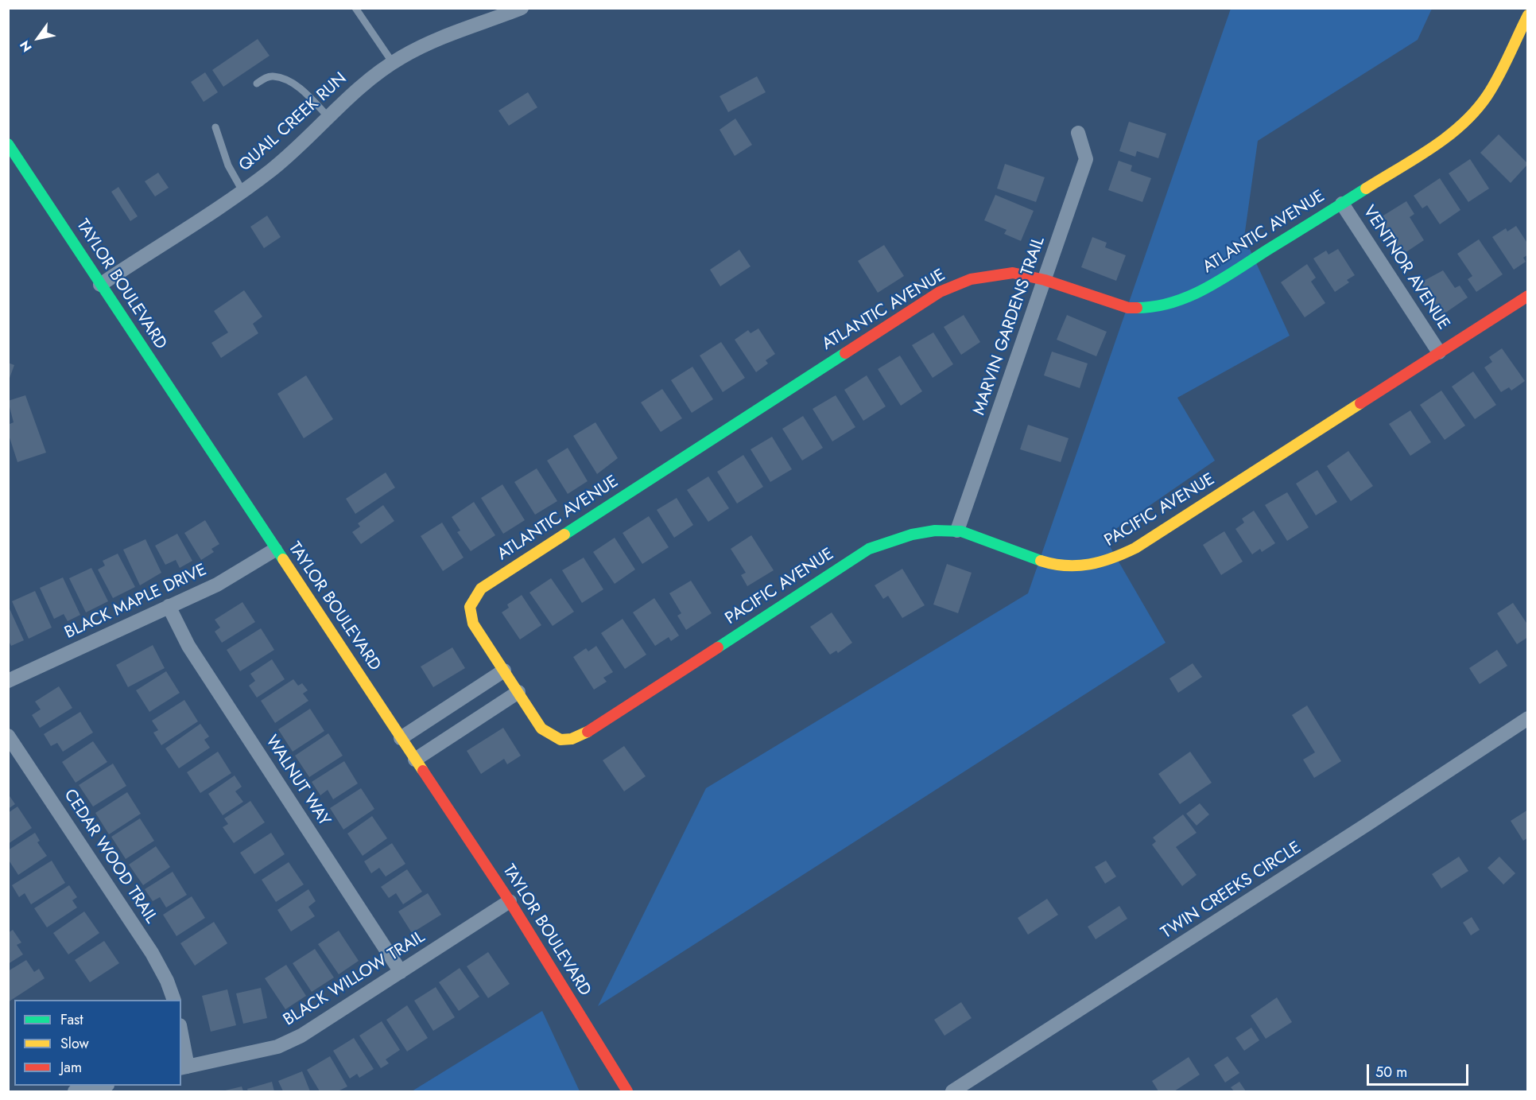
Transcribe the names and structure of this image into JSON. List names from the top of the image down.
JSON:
{
  "streets": {
    "street": [
      "QUAIL CREEK RUN",
      "ATLANTIC AVENUE",
      "VENTNOR AVENUE",
      "TAYLOR BOULEVARD",
      "MARVIN GARDENS TRAIL",
      "PACIFIC AVENUE",
      "BLACK MAPLE DRIVE",
      "WALNUT WAY",
      "CEDAR WOOD TRAIL",
      "TWIN CREEKS CIRCLE",
      "BLACK WILLOW TRAIL"
    ]
  },
  "crossings": [
    ["QUAIL CREEK RUN", "TAYLOR BOULEVARD"],
    ["ATLANTIC AVENUE", "VENTNOR AVENUE"],
    ["ATLANTIC AVENUE", "MARVIN GARDENS TRAIL"],
    ["VENTNOR AVENUE", "PACIFIC AVENUE"],
    ["TAYLOR BOULEVARD", "BLACK MAPLE DRIVE"],
    ["TAYLOR BOULEVARD", "BLACK WILLOW TRAIL"],
    ["MARVIN GARDENS TRAIL", "PACIFIC AVENUE"],
    ["BLACK MAPLE DRIVE", "WALNUT WAY"],
    ["WALNUT WAY", "BLACK WILLOW TRAIL"]
  ],
  "legend": ["Fast", "Slow", "Jam"],
  "scale_bar": "50 m",
  "north": "bottom left"
}
